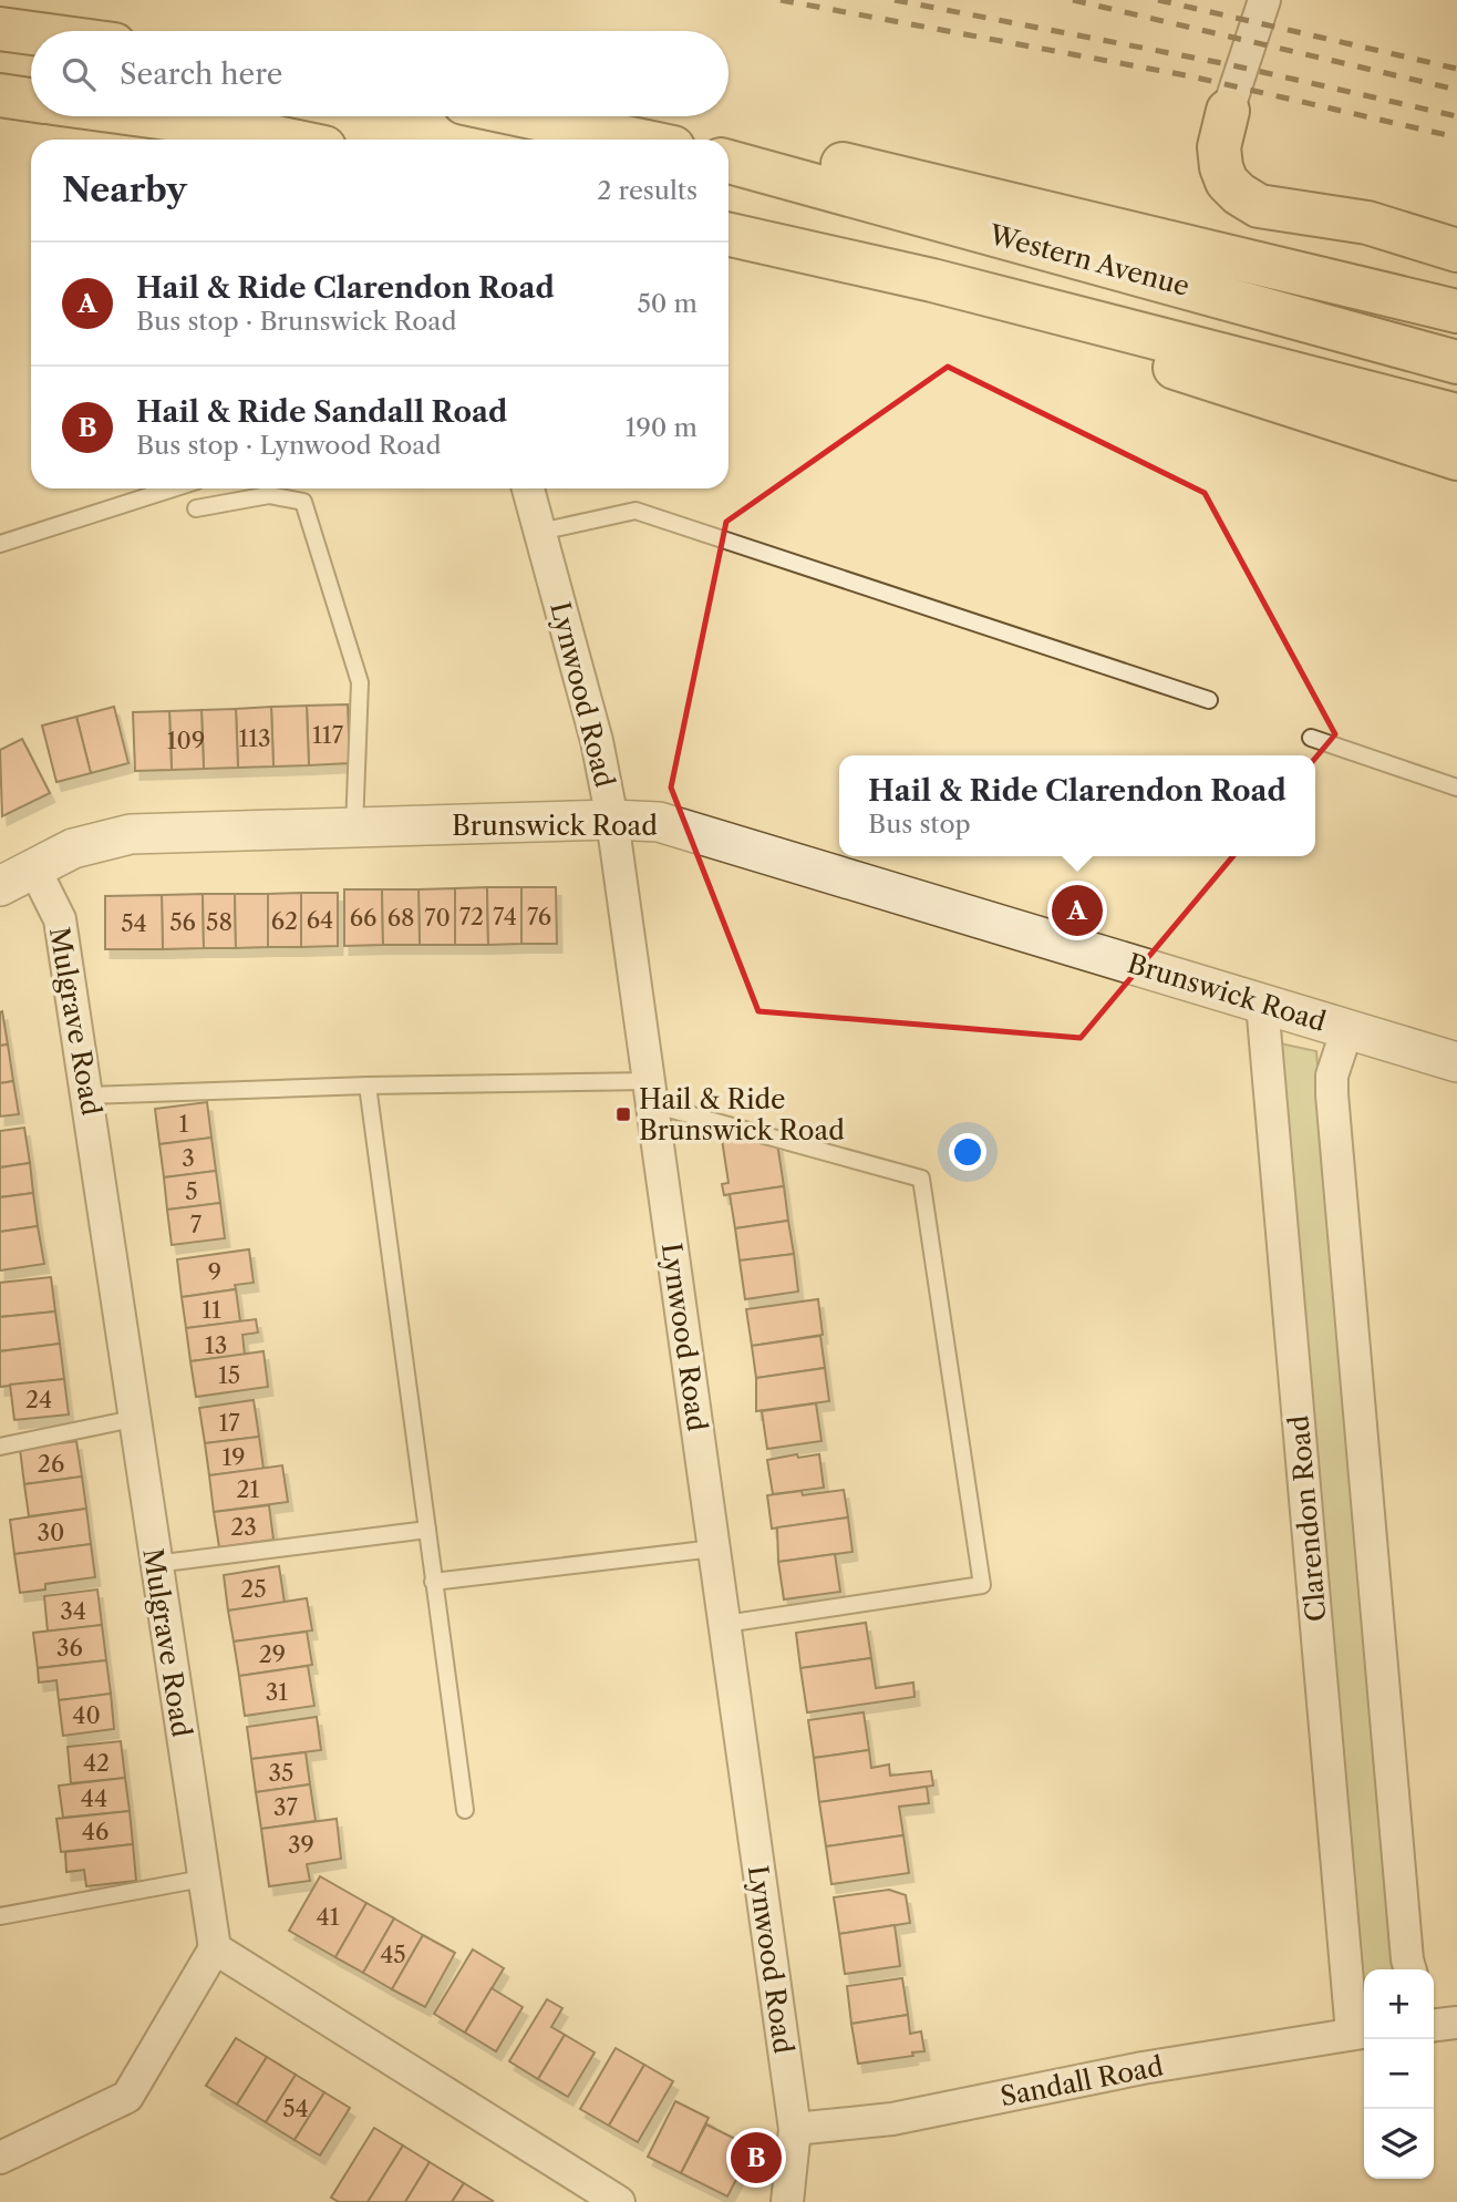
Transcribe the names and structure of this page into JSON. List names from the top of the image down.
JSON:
{
  "streets": {
    "highway": ["Western Avenue"],
    "street": [
      "Lynwood Road",
      "Brunswick Road",
      "Mulgrave Road",
      "Clarendon Road",
      "Sandall Road"
    ]
  },
  "crossings": [
    ["Lynwood Road", "Brunswick Road"],
    ["Lynwood Road", "Sandall Road"],
    ["Brunswick Road", "Mulgrave Road"],
    ["Brunswick Road", "Clarendon Road"],
    ["Clarendon Road", "Sandall Road"]
  ],
  "places": {
    "transit": ["Hail & Ride Brunswick Road"]
  },
  "house_numbers": [
    "117",
    "113",
    "109",
    "72",
    "74",
    "76",
    "66",
    "68",
    "70",
    "64",
    "62",
    "56",
    "58",
    "54",
    "1",
    "3",
    "5",
    "7",
    "9",
    "11",
    "13",
    "15",
    "24",
    "17",
    "19",
    "26",
    "21",
    "23",
    "30",
    "25",
    "34",
    "36",
    "29",
    "31",
    "40",
    "42",
    "35",
    "44",
    "37",
    "46",
    "39",
    "41",
    "45",
    "54"
  ],
  "page": {
    "search": "Search here",
    "heading": ["Nearby", "2 results"],
    "list": [
      {
        "mark": "A",
        "name": "Hail & Ride Clarendon Road",
        "note": "Bus stop · Brunswick Road",
        "value": "50 m"
      },
      {
        "mark": "B",
        "name": "Hail & Ride Sandall Road",
        "note": "Bus stop · Lynwood Road",
        "value": "190 m"
      }
    ],
    "popup": ["Hail & Ride Clarendon Road", "Bus stop"],
    "pins": ["A", "B"],
    "map_buttons": ["+", "−"]
  }
}
